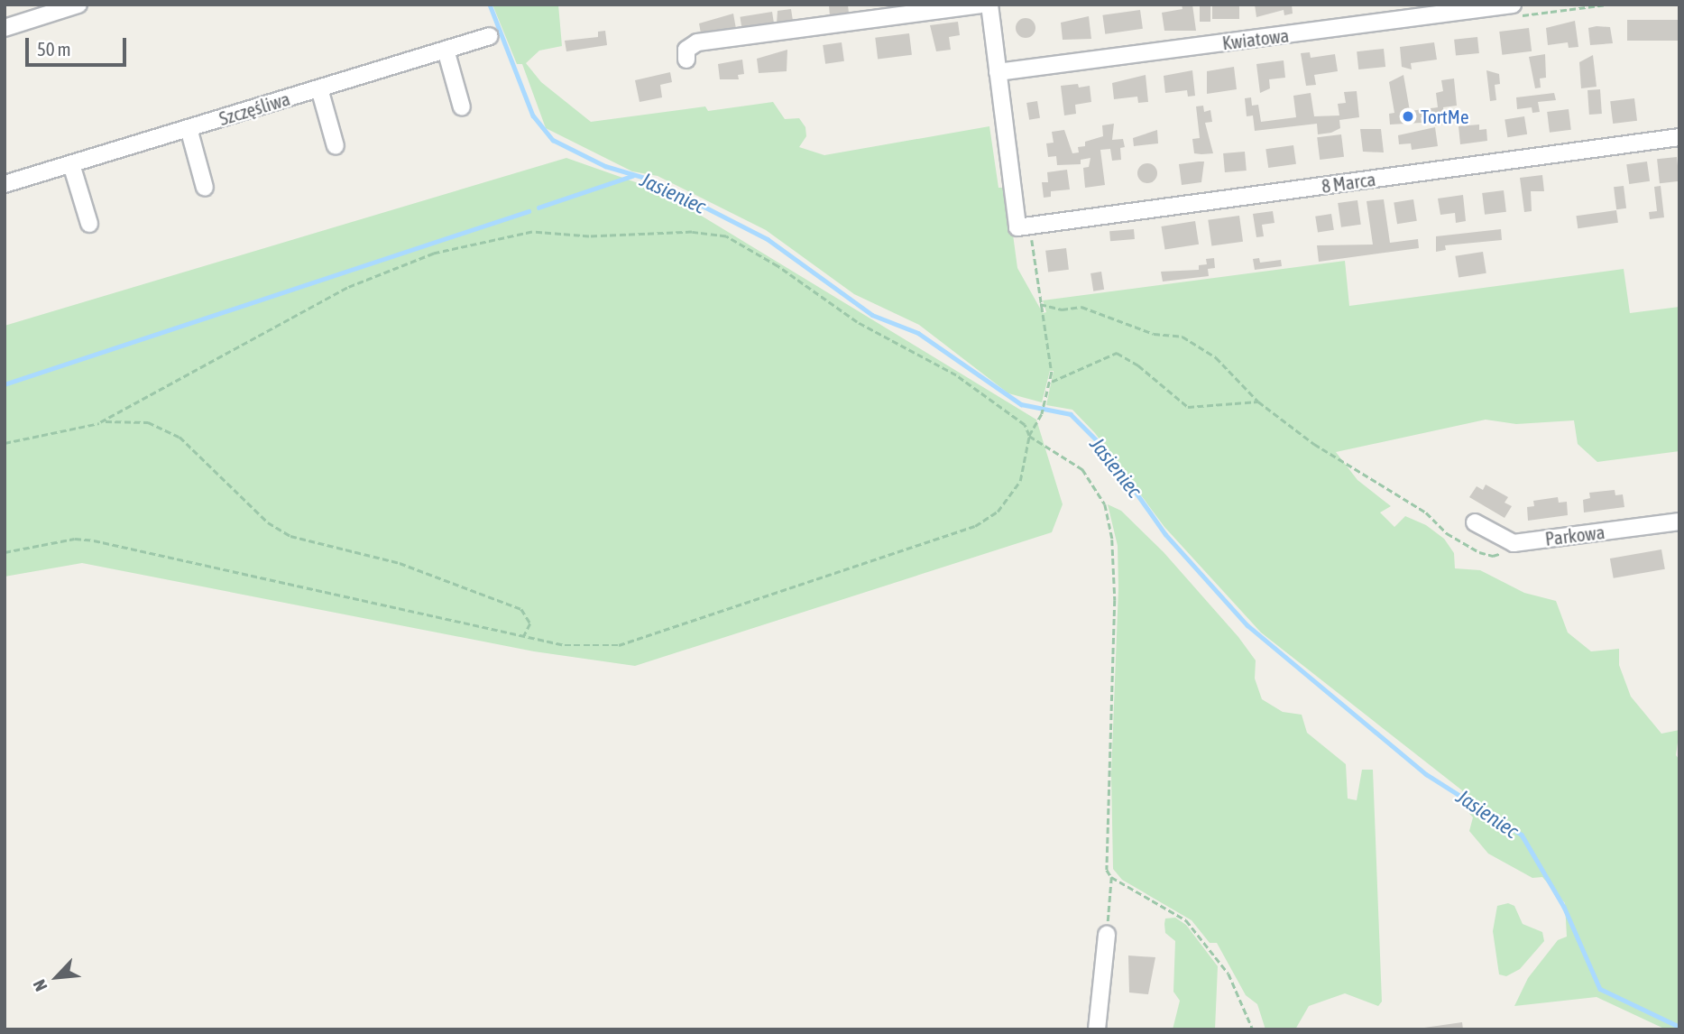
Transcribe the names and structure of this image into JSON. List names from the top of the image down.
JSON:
{
  "streets": {
    "street": [
      "Kwiatowa",
      "Szczęśliwa",
      "8 Marca",
      "Parkowa"
    ]
  },
  "water": ["Jasieniec"],
  "places": ["TortMe"],
  "scale_bar": "50 m",
  "north": "bottom left"
}
